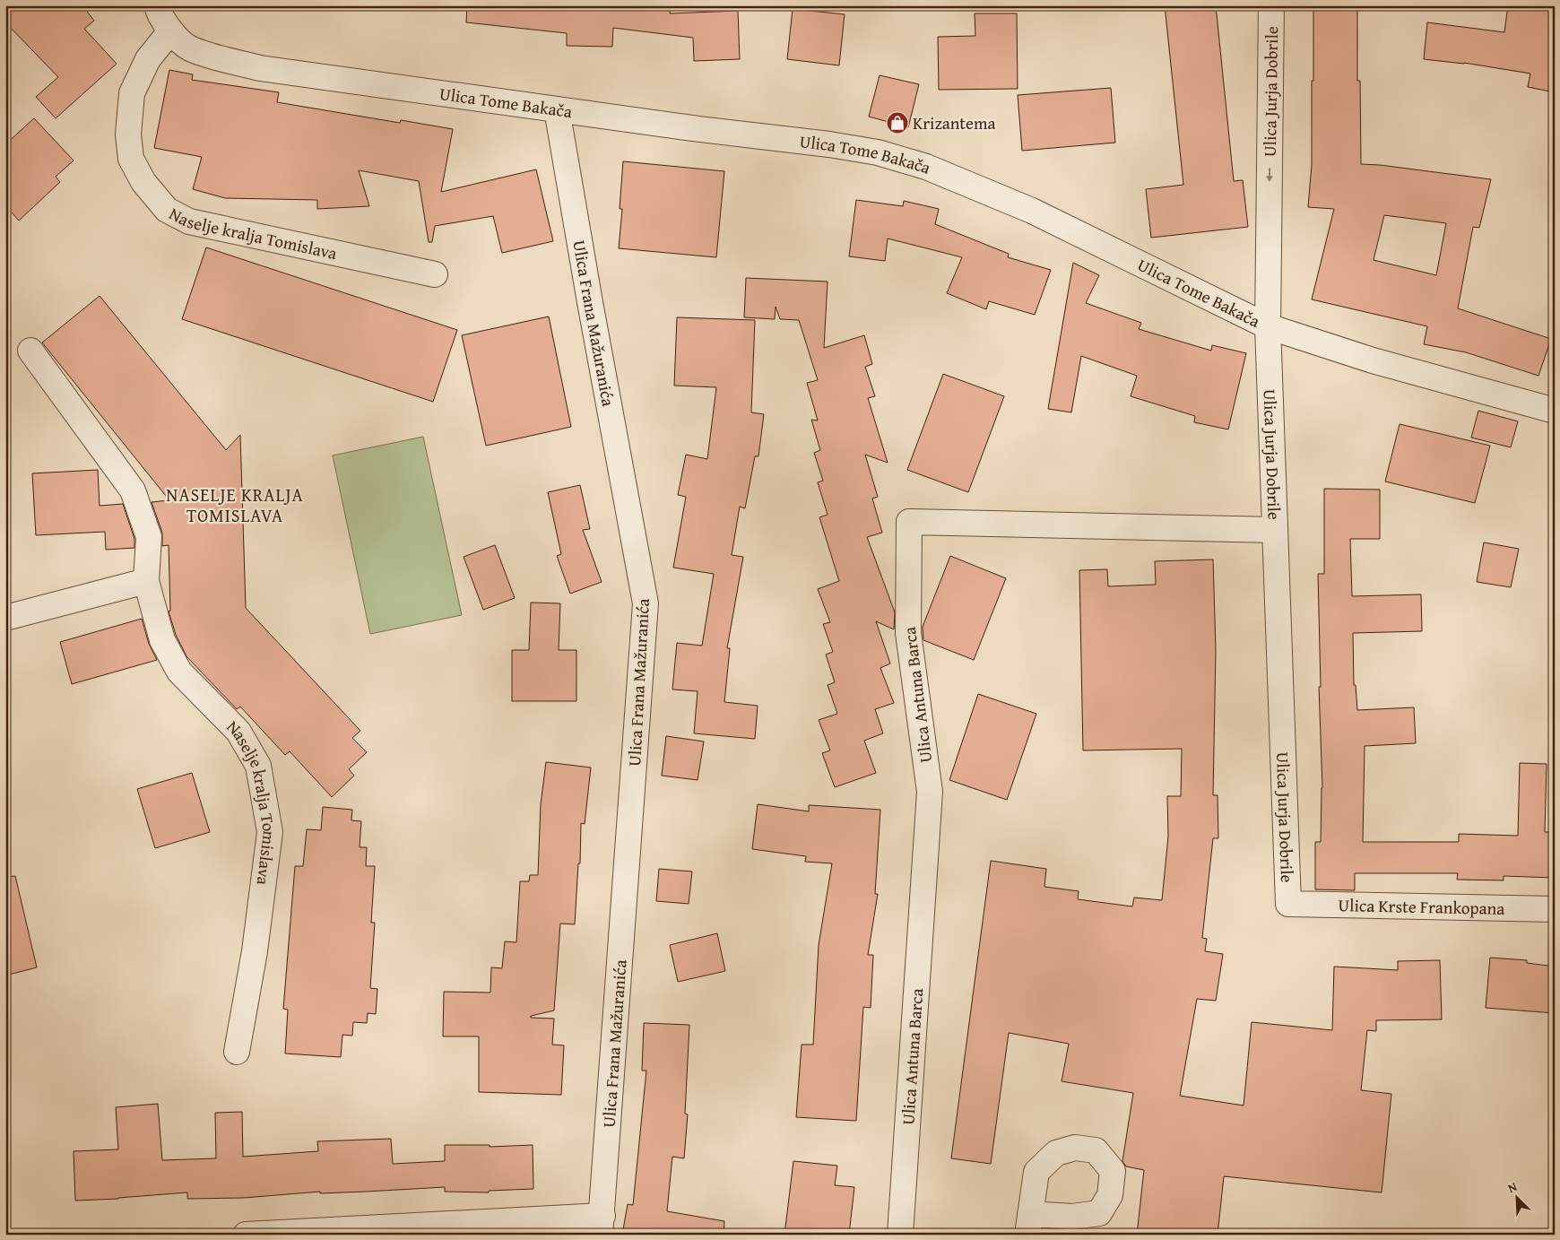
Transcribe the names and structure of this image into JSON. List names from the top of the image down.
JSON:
{
  "streets": {
    "street": [
      "Ulica Jurja Dobrile",
      "Ulica Tome Bakača",
      "Naselje kralja Tomislava",
      "Ulica Frana Mažuranića",
      "Ulica Antuna Barca",
      "Ulica Krste Frankopana"
    ]
  },
  "crossings": [
    ["Ulica Jurja Dobrile", "Ulica Tome Bakača"],
    ["Ulica Jurja Dobrile", "Ulica Antuna Barca"],
    ["Ulica Jurja Dobrile", "Ulica Krste Frankopana"],
    ["Ulica Tome Bakača", "Naselje kralja Tomislava"],
    ["Ulica Tome Bakača", "Ulica Frana Mažuranića"]
  ],
  "one_way": ["Ulica Jurja Dobrile"],
  "districts": ["NASELJE KRALJA TOMISLAVA"],
  "places": {
    "shop": ["Krizantema"]
  },
  "north": "top left"
}
